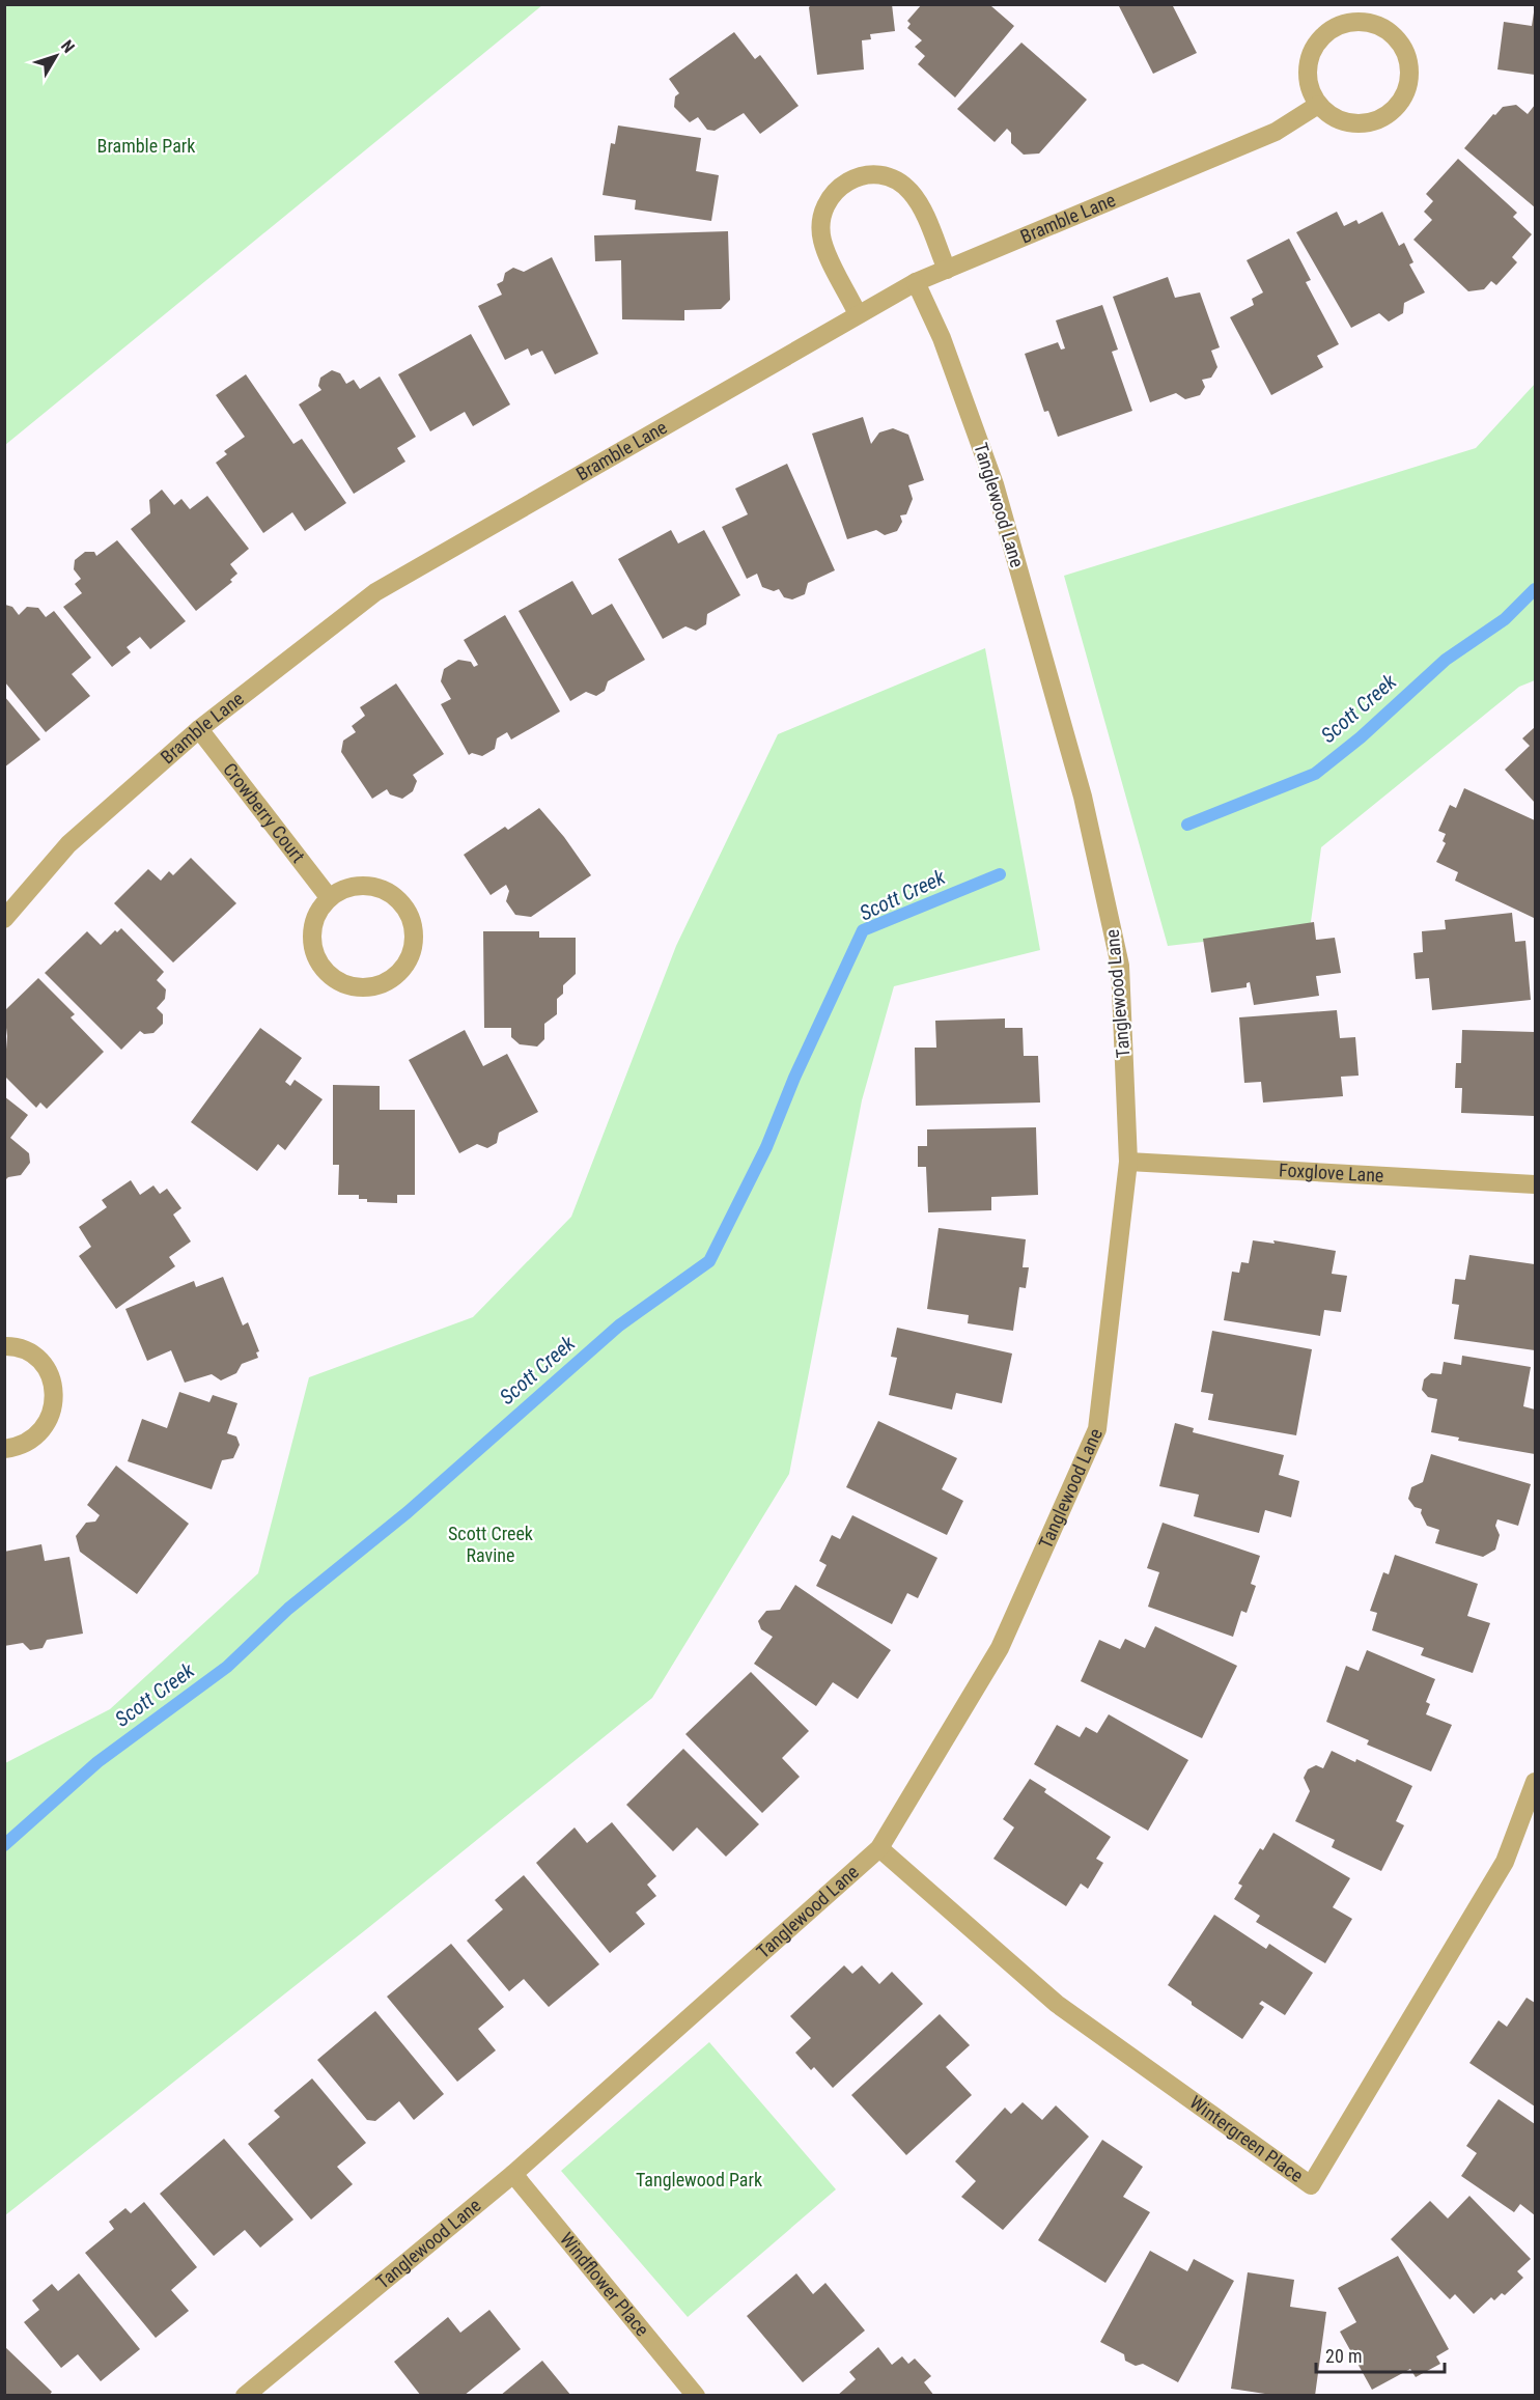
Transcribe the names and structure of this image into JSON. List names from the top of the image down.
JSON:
{
  "streets": {
    "street": [
      "Bramble Lane",
      "Tanglewood Lane",
      "Crowberry Court",
      "Foxglove Lane",
      "Wintergreen Place",
      "Windflower Place"
    ]
  },
  "crossings": [
    ["Bramble Lane", "Tanglewood Lane"],
    ["Bramble Lane", "Crowberry Court"],
    ["Tanglewood Lane", "Foxglove Lane"],
    ["Tanglewood Lane", "Wintergreen Place"],
    ["Tanglewood Lane", "Windflower Place"]
  ],
  "water": ["Scott Creek"],
  "parks": ["Bramble Park", "Scott Creek Ravine", "Tanglewood Park"],
  "scale_bar": "20 m",
  "north": "top right"
}
